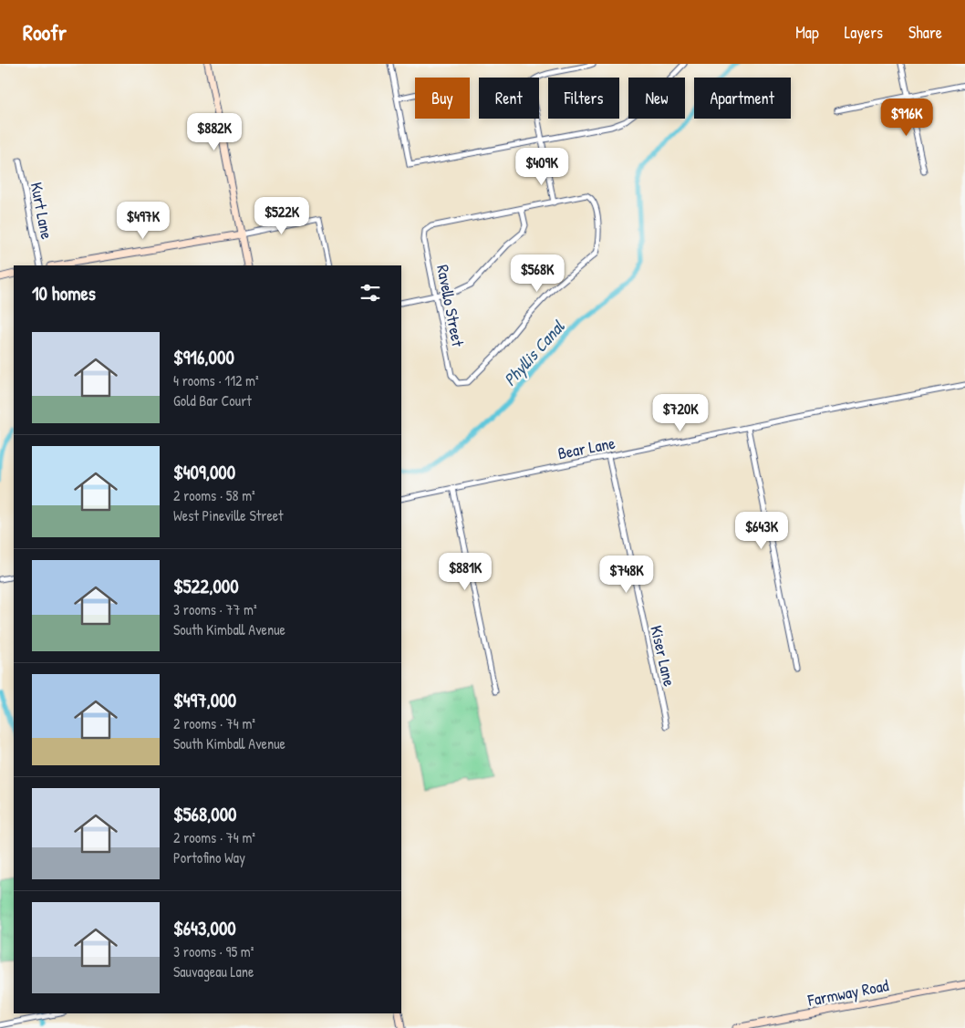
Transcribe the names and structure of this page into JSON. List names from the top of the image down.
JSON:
{
  "streets": {
    "main road": ["Farmway Road"],
    "street": [
      "Kurt Lane",
      "Ravello Street",
      "Bear Lane",
      "Kiser Lane"
    ]
  },
  "crossings": [
    ["Bear Lane", "Kiser Lane"]
  ],
  "water": ["Phyllis Canal"],
  "page": {
    "header": "Roofr",
    "nav": ["Map", "Layers", "Share"],
    "chip": [
      "Buy",
      "Rent",
      "Filters",
      "New",
      "Apartment"
    ],
    "price": [
      "$916K",
      "$882K",
      "$409K",
      "$522K",
      "$497K",
      "$568K",
      "$720K",
      "$643K",
      "$881K",
      "$748K"
    ],
    "heading": "10 homes",
    "list": [
      {
        "name": "$916,000",
        "note": "4 rooms · 112 m² · Gold Bar Court"
      },
      {
        "name": "$409,000",
        "note": "2 rooms · 58 m² · West Pineville Street"
      },
      {
        "name": "$522,000",
        "note": "3 rooms · 77 m² · South Kimball Avenue"
      },
      {
        "name": "$497,000",
        "note": "2 rooms · 74 m² · South Kimball Avenue"
      },
      {
        "name": "$568,000",
        "note": "2 rooms · 74 m² · Portofino Way"
      },
      {
        "name": "$643,000",
        "note": "3 rooms · 95 m² · Sauvageau Lane"
      }
    ]
  }
}
